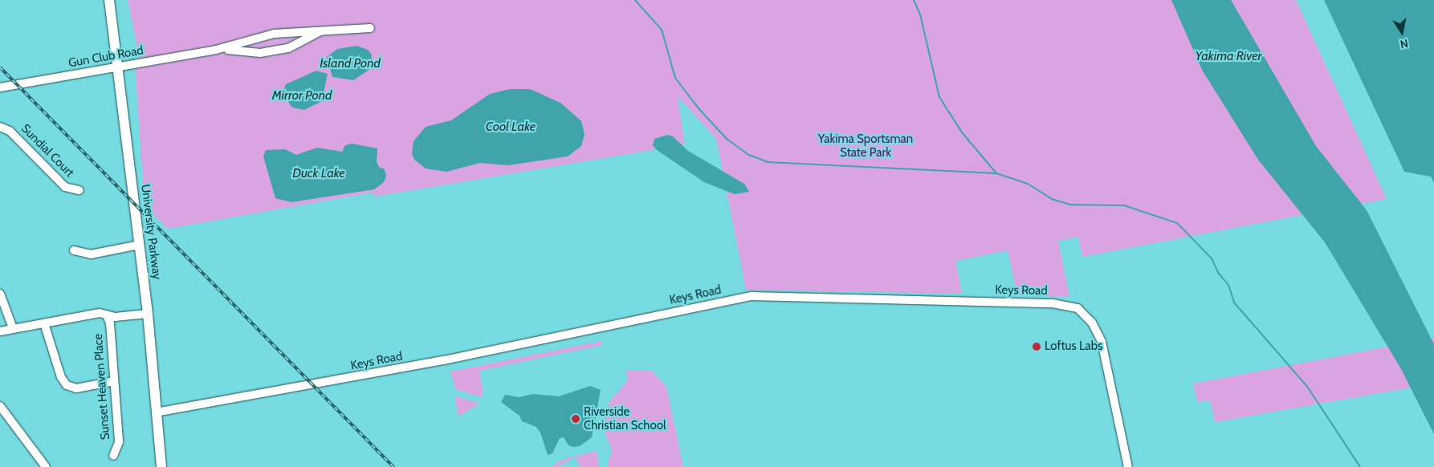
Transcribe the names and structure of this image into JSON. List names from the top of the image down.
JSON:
{
  "streets": {
    "main road": ["University Parkway"],
    "street": [
      "Gun Club Road",
      "Sundial Court",
      "Keys Road",
      "Sunset Heaven Place"
    ]
  },
  "crossings": [
    ["Gun Club Road", "University Parkway"],
    ["University Parkway", "Keys Road"]
  ],
  "water": [
    "Yakima River",
    "Island Pond",
    "Mirror Pond",
    "Cool Lake",
    "Duck Lake"
  ],
  "parks": ["Yakima Sportsman State Park"],
  "places": ["Loftus Labs", "Riverside Christian School"],
  "north": "bottom"
}
